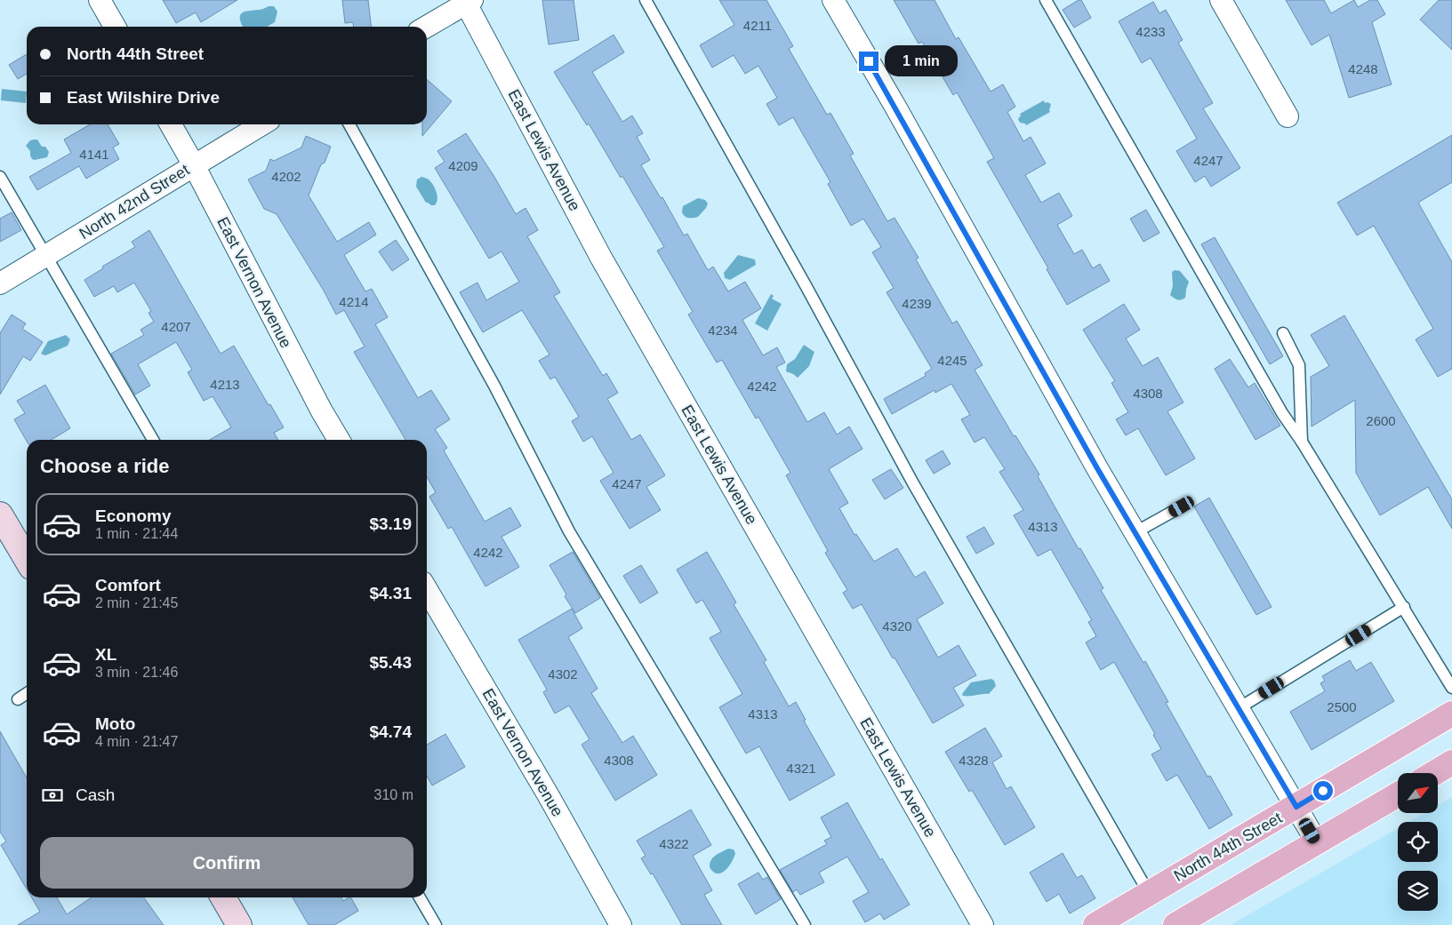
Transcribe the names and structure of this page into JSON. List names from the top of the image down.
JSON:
{
  "streets": {
    "main road": ["North 44th Street"],
    "street": ["East Lewis Avenue", "North 42nd Street", "East Vernon Avenue"]
  },
  "crossings": [
    ["North 42nd Street", "East Vernon Avenue"]
  ],
  "house_numbers": [
    "4211",
    "4233",
    "4248",
    "4141",
    "4247",
    "4209",
    "4202",
    "4214",
    "4239",
    "4207",
    "4234",
    "4245",
    "4213",
    "4242",
    "4308",
    "2600",
    "4247",
    "4313",
    "4242",
    "4320",
    "4302",
    "2500",
    "4313",
    "4308",
    "4328",
    "4321",
    "4322"
  ],
  "north": "top right",
  "page": {
    "banner": ["North 44th Street", "East Wilshire Drive"],
    "bubble": "1 min",
    "heading": "Choose a ride",
    "list": [
      {
        "name": "Economy",
        "note": "1 min · 21:44",
        "value": "$3.19"
      },
      {
        "name": "Comfort",
        "note": "2 min · 21:45",
        "value": "$4.31"
      },
      {
        "name": "XL",
        "note": "3 min · 21:46",
        "value": "$5.43"
      },
      {
        "name": "Moto",
        "note": "4 min · 21:47",
        "value": "$4.74"
      }
    ],
    "pay": ["Cash", "310 m"],
    "buttons": "Confirm"
  }
}
